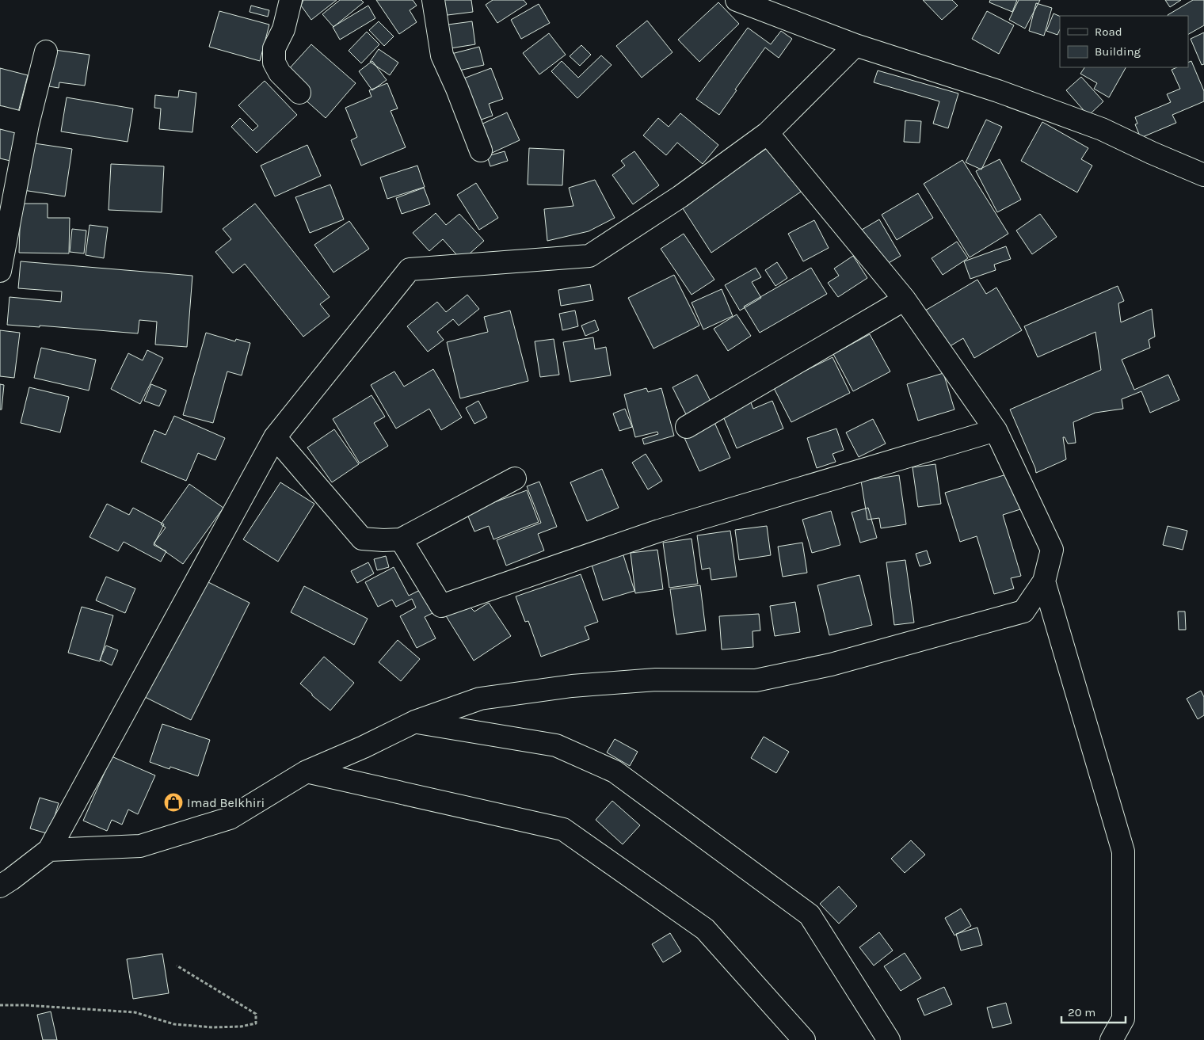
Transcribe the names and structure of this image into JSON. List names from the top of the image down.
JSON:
{
  "places": {
    "shop": ["Imad Belkhiri"]
  },
  "legend": ["Road", "Building"],
  "scale_bar": "20 m"
}
